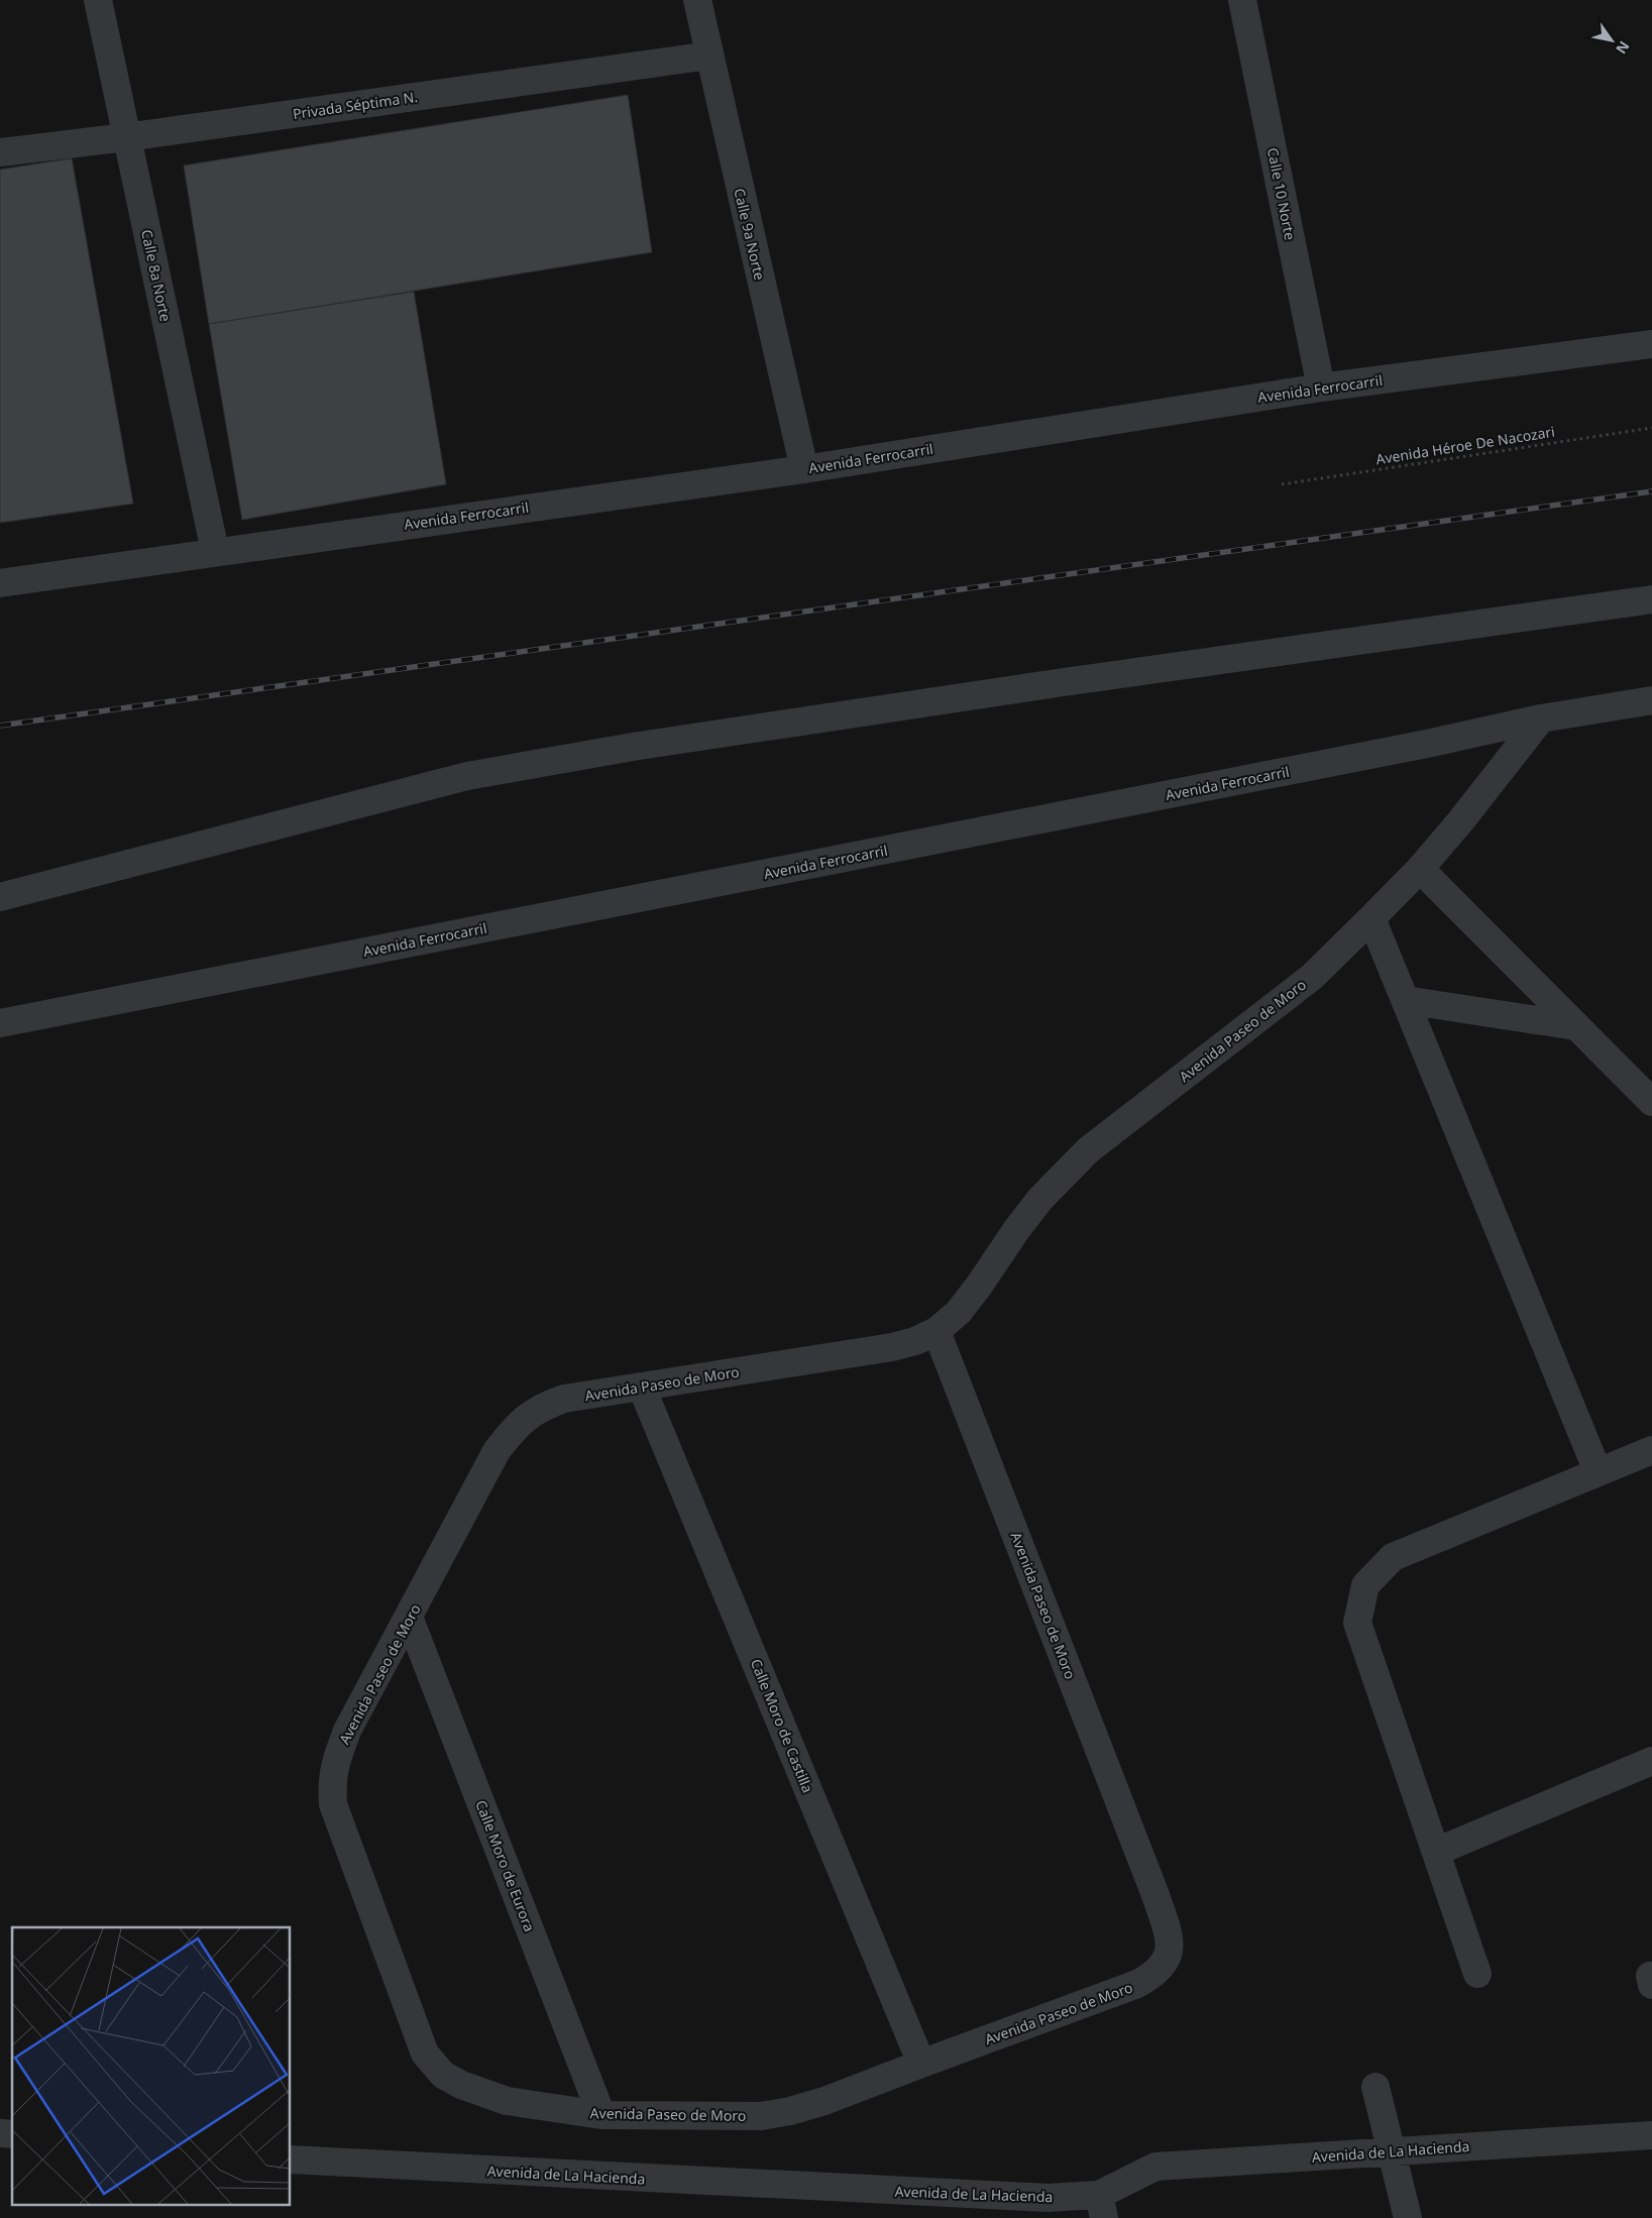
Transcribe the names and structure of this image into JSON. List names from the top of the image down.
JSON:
{
  "streets": {
    "street": [
      "Privada Séptima N.",
      "Calle 10 Norte",
      "Calle 9a Norte",
      "Calle 8a Norte",
      "Avenida Ferrocarril",
      "Avenida Paseo de Moro",
      "Calle Moro de Castilla",
      "Calle Moro de Eurora",
      "Avenida de La Hacienda"
    ],
    "path": ["Avenida Héroe De Nacozari"]
  },
  "crossings": [
    ["Privada Séptima N.", "Calle 9a Norte"],
    ["Privada Séptima N.", "Calle 8a Norte"],
    ["Calle 10 Norte", "Avenida Ferrocarril"],
    ["Calle 9a Norte", "Avenida Ferrocarril"],
    ["Calle 8a Norte", "Avenida Ferrocarril"],
    ["Avenida Ferrocarril", "Avenida Paseo de Moro"],
    ["Avenida Paseo de Moro", "Calle Moro de Castilla"],
    ["Avenida Paseo de Moro", "Calle Moro de Eurora"]
  ],
  "north": "bottom right"
}
